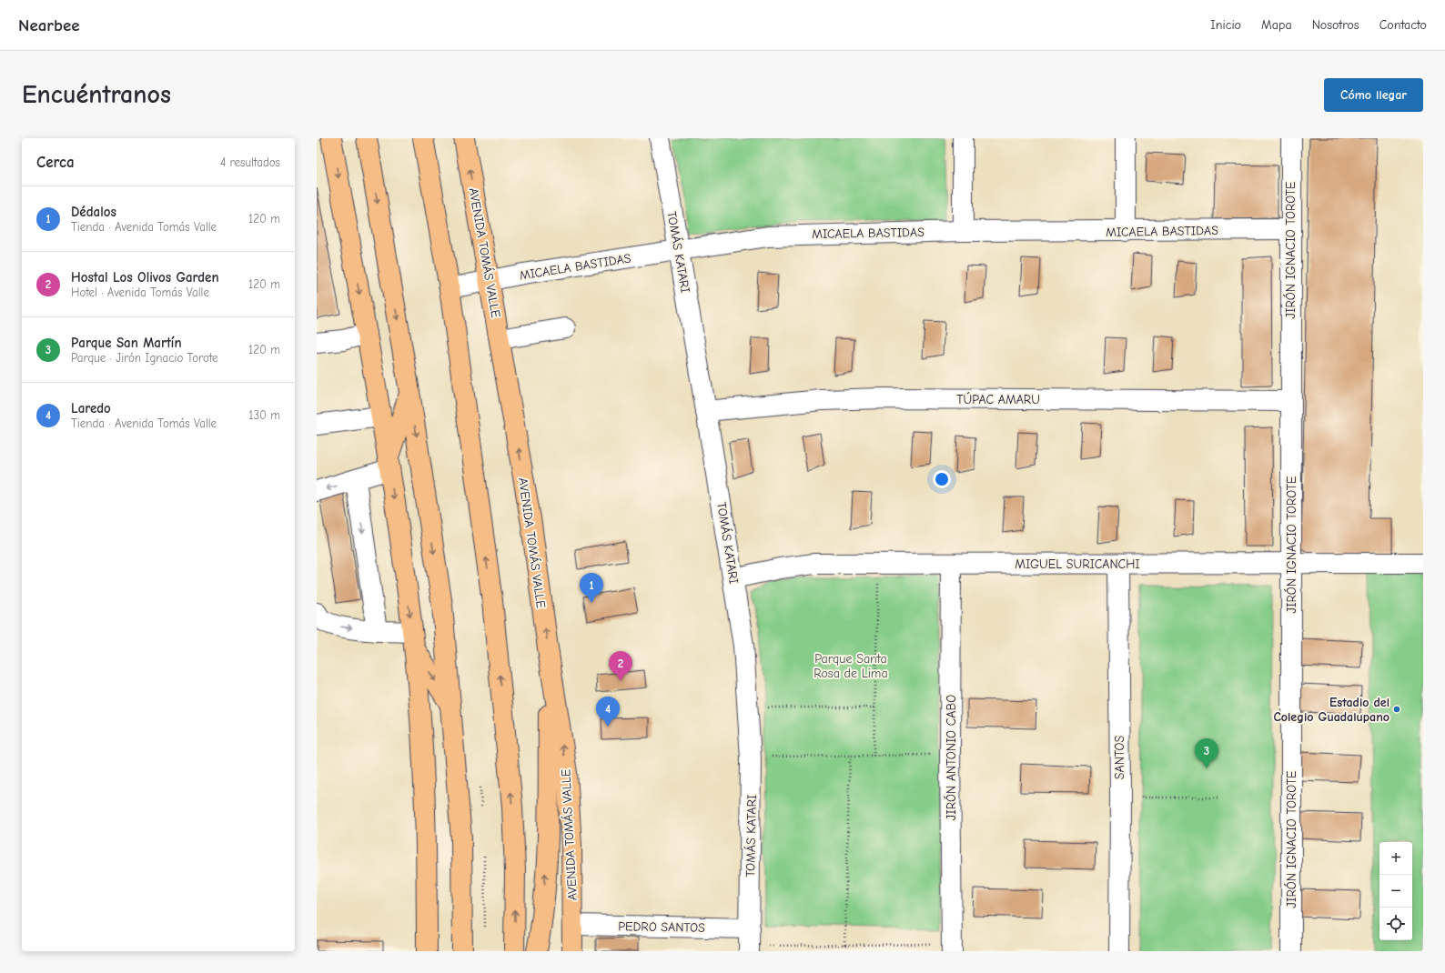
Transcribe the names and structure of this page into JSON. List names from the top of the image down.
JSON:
{
  "streets": {
    "main road": ["AVENIDA TOMÁS VALLE"],
    "street": [
      "MICAELA BASTIDAS",
      "JIRÓN IGNACIO TOROTE",
      "TOMÁS KATARI",
      "TÚPAC AMARU",
      "MIGUEL SURICANCHI",
      "JIRÓN ANTONIO CABO",
      "SANTOS",
      "PEDRO SANTOS"
    ]
  },
  "crossings": [
    ["MICAELA BASTIDAS", "JIRÓN IGNACIO TOROTE"],
    ["MICAELA BASTIDAS", "TOMÁS KATARI"],
    ["MICAELA BASTIDAS", "AVENIDA TOMÁS VALLE"],
    ["JIRÓN IGNACIO TOROTE", "TÚPAC AMARU"],
    ["JIRÓN IGNACIO TOROTE", "MIGUEL SURICANCHI"],
    ["TOMÁS KATARI", "TÚPAC AMARU"],
    ["TOMÁS KATARI", "MIGUEL SURICANCHI"],
    ["TOMÁS KATARI", "PEDRO SANTOS"],
    ["AVENIDA TOMÁS VALLE", "PEDRO SANTOS"],
    ["MIGUEL SURICANCHI", "JIRÓN ANTONIO CABO"],
    ["MIGUEL SURICANCHI", "SANTOS"]
  ],
  "parks": ["Parque Santa Rosa de Lima"],
  "places": ["Estadio del Colegio Guadalupano"],
  "page": {
    "header": "Nearbee",
    "nav": [
      "Inicio",
      "Mapa",
      "Nosotros",
      "Contacto"
    ],
    "buttons": "Cómo llegar",
    "title": "Encuéntranos",
    "heading": ["Cerca", "4 resultados"],
    "list": [
      {
        "mark": "1",
        "name": "Dédalos",
        "note": "Tienda · Avenida Tomás Valle",
        "value": "120 m"
      },
      {
        "mark": "2",
        "name": "Hostal Los Olivos Garden",
        "note": "Hotel · Avenida Tomás Valle",
        "value": "120 m"
      },
      {
        "mark": "3",
        "name": "Parque San Martín",
        "note": "Parque · Jirón Ignacio Torote",
        "value": "120 m"
      },
      {
        "mark": "4",
        "name": "Laredo",
        "note": "Tienda · Avenida Tomás Valle",
        "value": "130 m"
      }
    ],
    "pins": [
      "1",
      "2",
      "4",
      "3"
    ],
    "map_buttons": ["+", "−"]
  }
}
